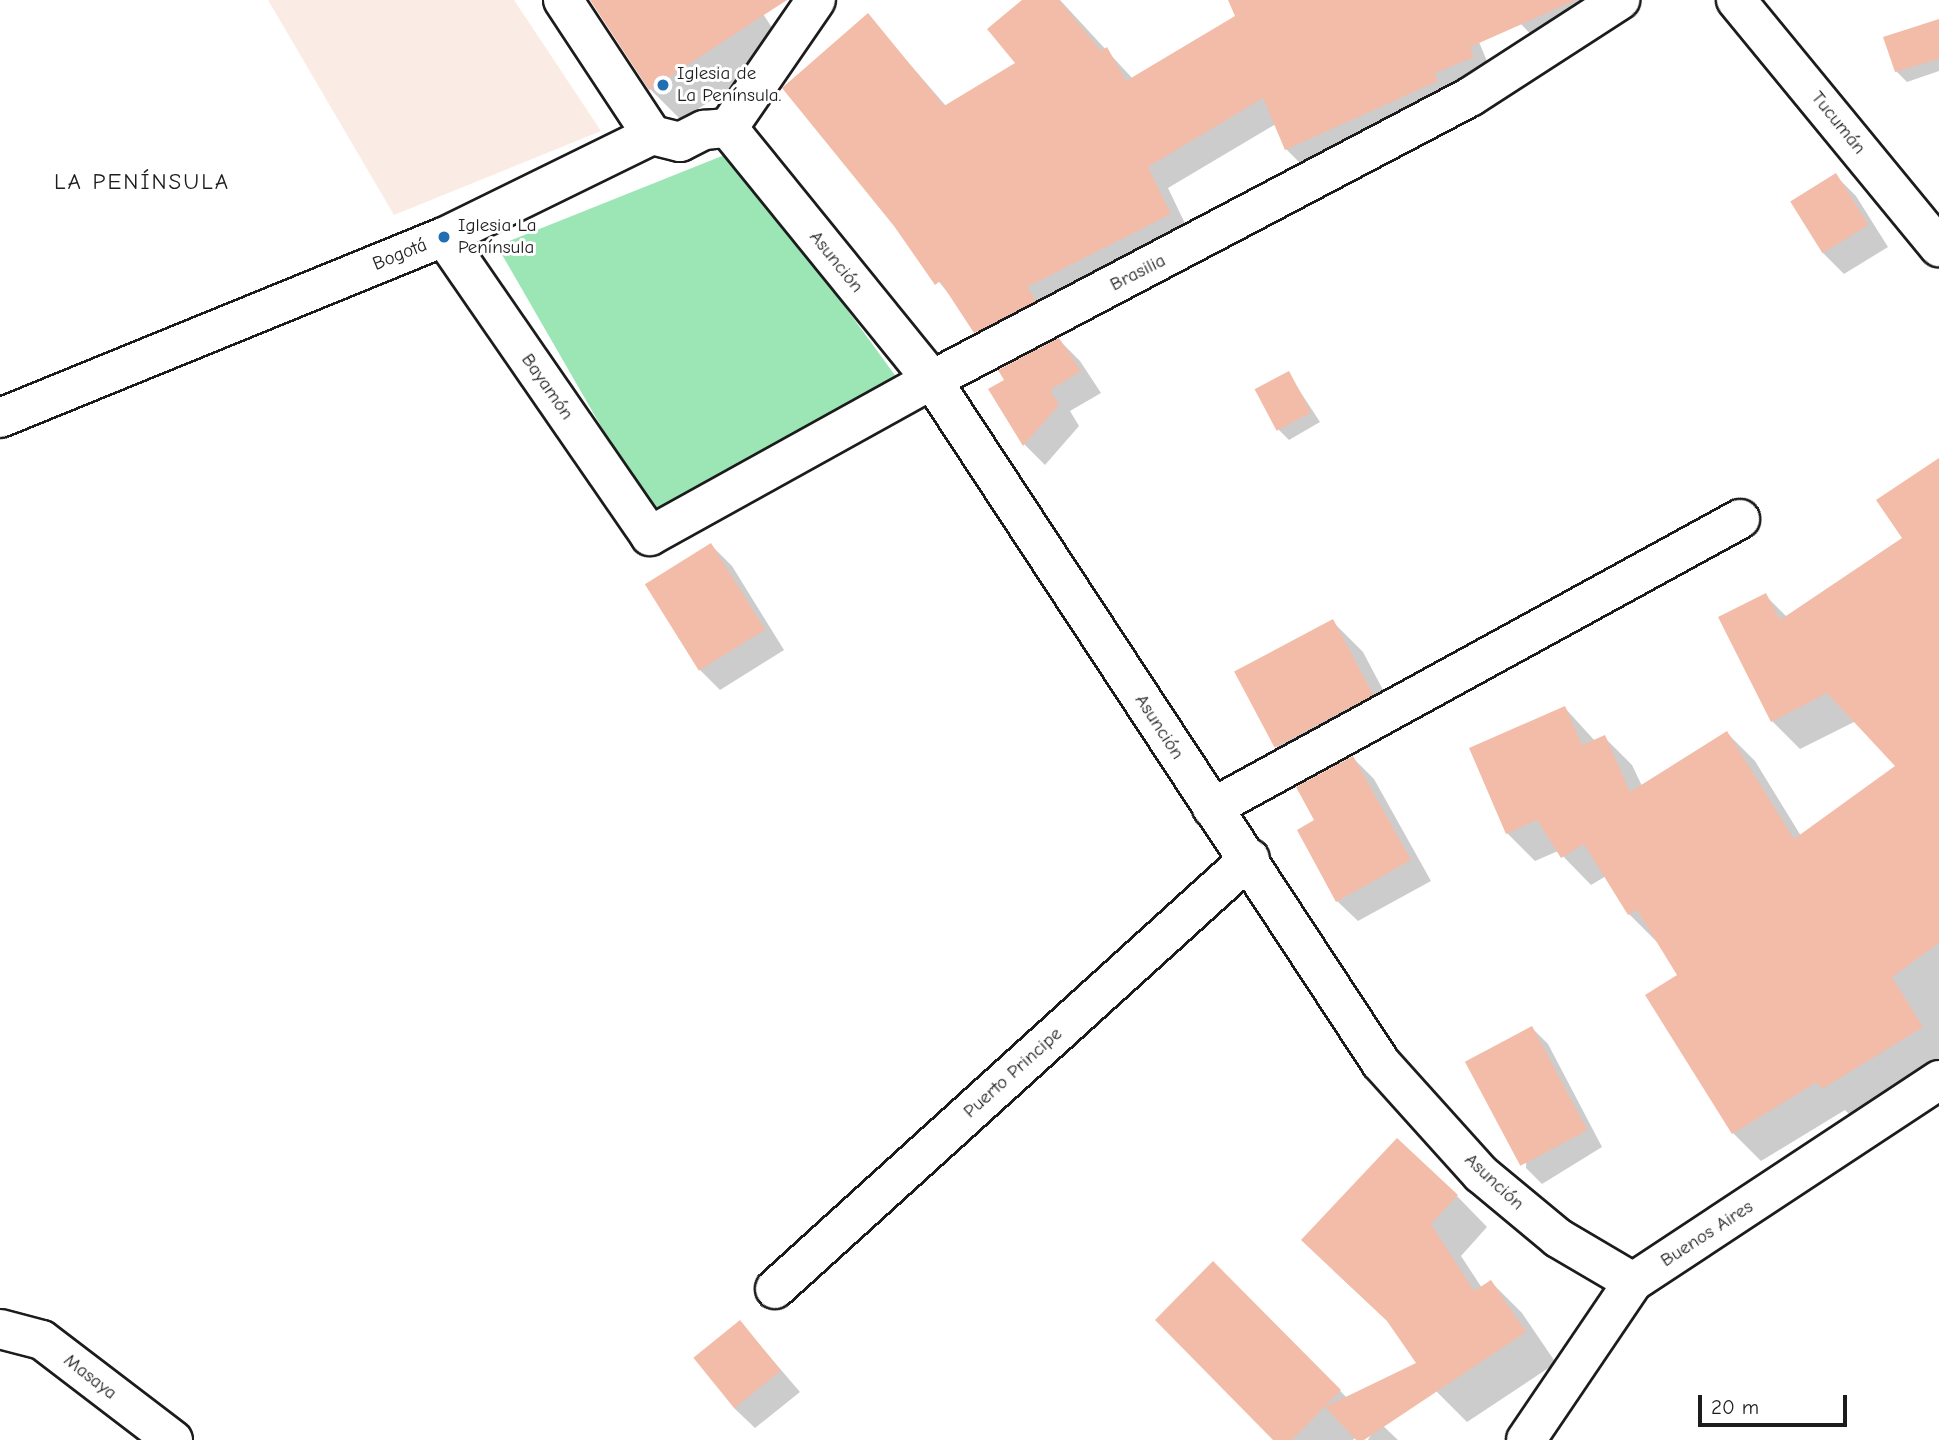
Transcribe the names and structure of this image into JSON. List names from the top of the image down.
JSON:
{
  "streets": {
    "street": [
      "Tucumán",
      "Bogotá",
      "Asunción",
      "Brasilia",
      "Bayamón",
      "Puerto Principe",
      "Buenos Aires",
      "Masaya"
    ]
  },
  "crossings": [
    ["Bogotá", "Bayamón"],
    ["Asunción", "Brasilia"],
    ["Asunción", "Puerto Principe"],
    ["Asunción", "Buenos Aires"],
    ["Brasilia", "Bayamón"]
  ],
  "districts": ["LA PENÍNSULA"],
  "places": ["Iglesia de La Península.", "Iglesia La Península"],
  "scale_bar": "20 m"
}
